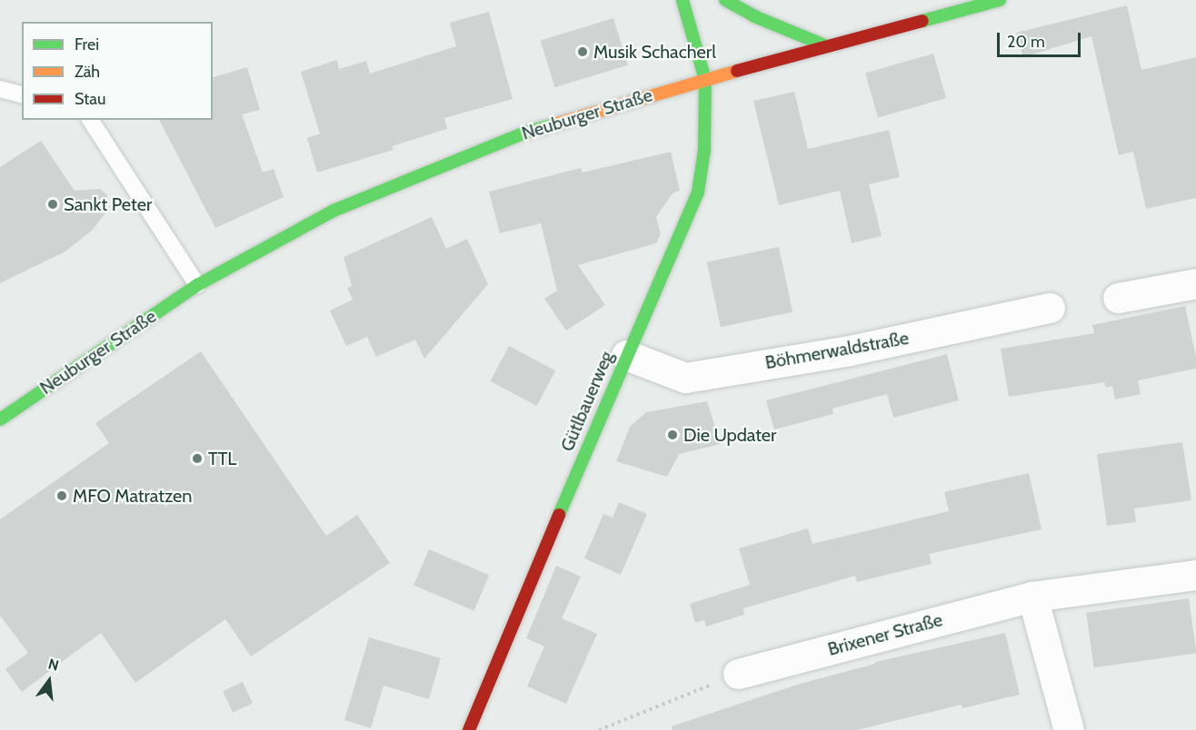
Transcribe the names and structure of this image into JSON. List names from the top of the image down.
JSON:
{
  "streets": {
    "street": [
      "Neuburger Straße",
      "Böhmerwaldstraße",
      "Gütlbauerweg",
      "Brixener Straße"
    ]
  },
  "crossings": [
    ["Neuburger Straße", "Gütlbauerweg"],
    ["Böhmerwaldstraße", "Gütlbauerweg"]
  ],
  "places": [
    "Musik Schacherl",
    "Sankt Peter",
    "Die Updater",
    "TTL",
    "MFO Matratzen"
  ],
  "legend": ["Frei", "Zäh", "Stau"],
  "scale_bar": "20 m",
  "north": "top"
}
